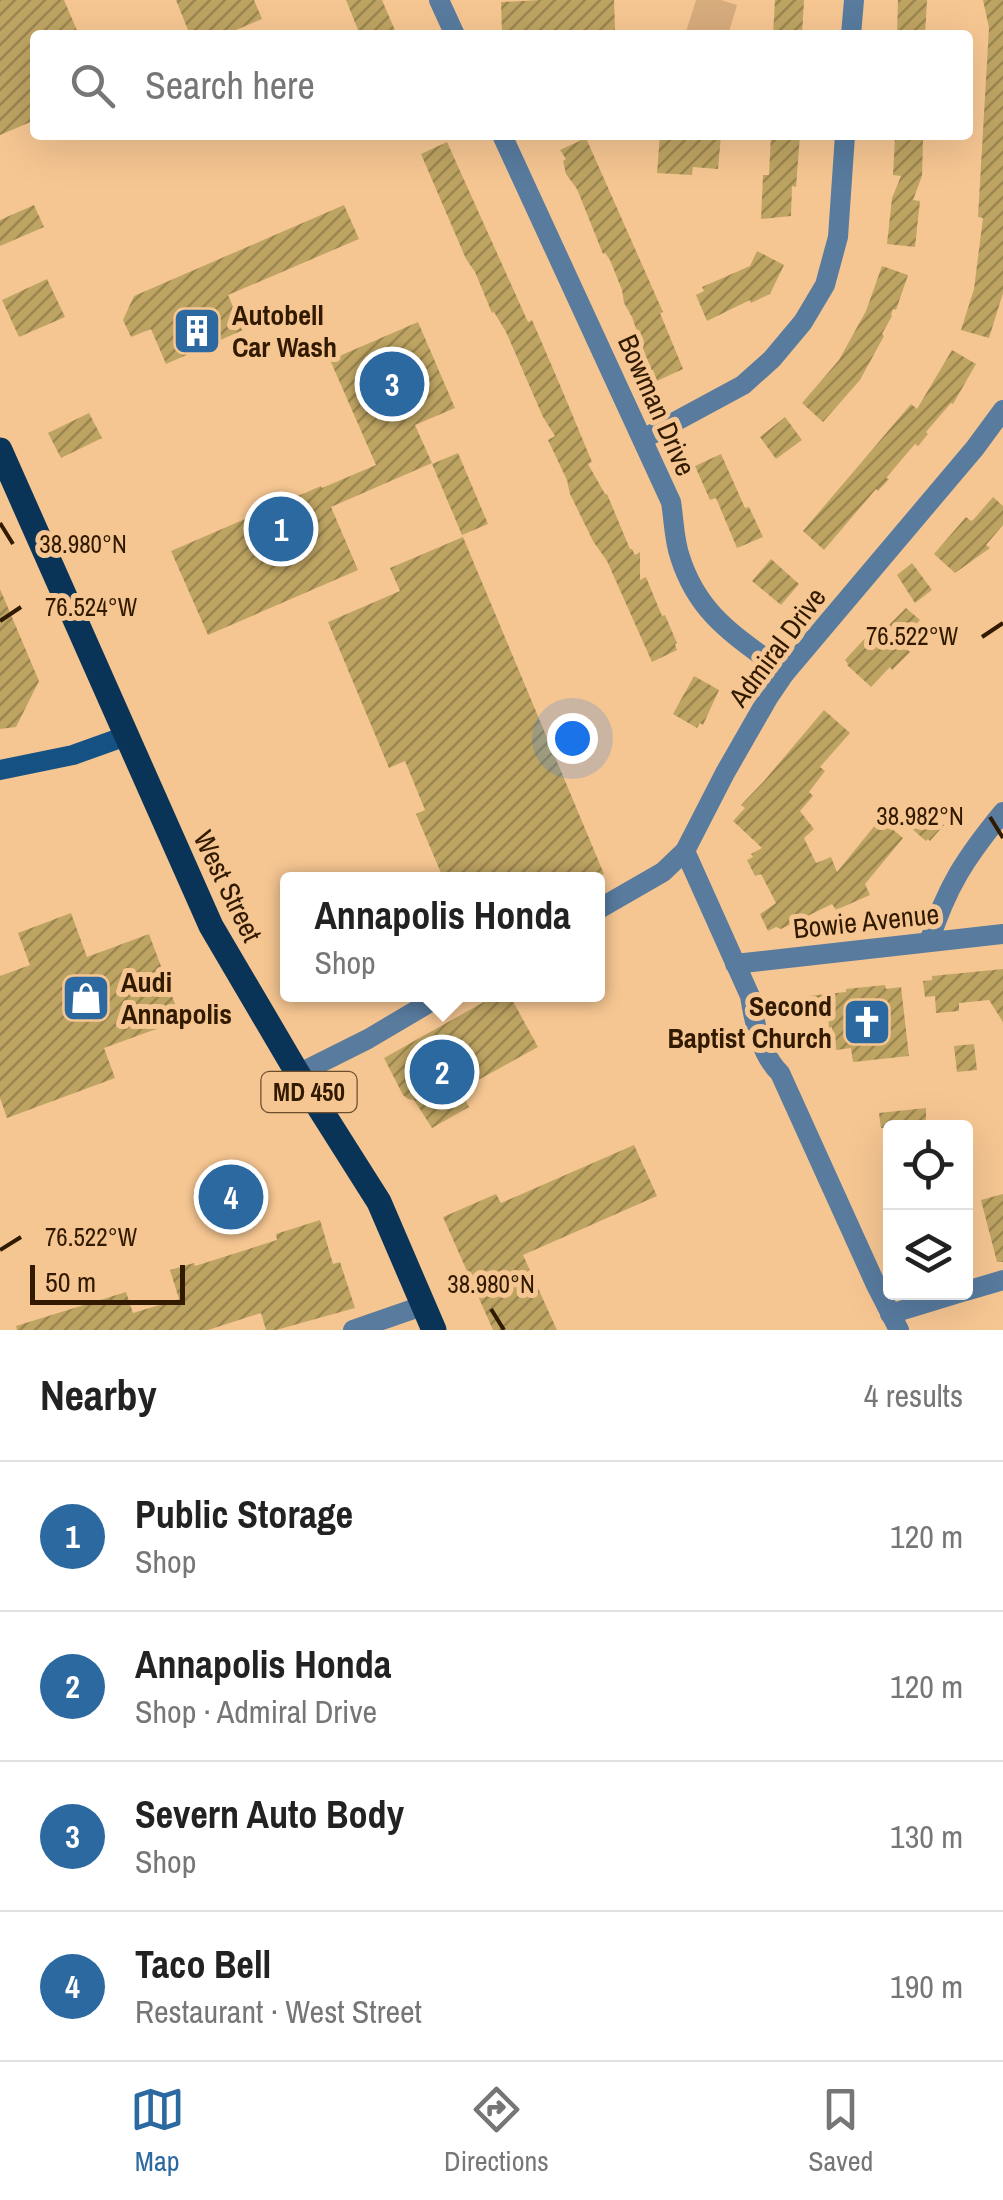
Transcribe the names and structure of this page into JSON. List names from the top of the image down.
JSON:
{
  "streets": {
    "main road": ["West Street", "MD 450"],
    "street": ["Bowman Drive", "Admiral Drive", "Bowie Avenue"]
  },
  "crossings": [
    ["Bowman Drive", "Admiral Drive"]
  ],
  "places": {
    "building": ["Autobell Car Wash"],
    "shop": ["Audi Annapolis"],
    "church": ["Second Baptist Church"]
  },
  "scale_bar": "50 m",
  "page": {
    "search": "Search here",
    "pins": [
      "3",
      "1",
      "2",
      "4"
    ],
    "popup": ["Annapolis Honda", "Shop"],
    "scale": "50 m",
    "heading": ["Nearby", "4 results"],
    "list": [
      {
        "mark": "1",
        "name": "Public Storage",
        "note": "Shop",
        "value": "120 m"
      },
      {
        "mark": "2",
        "name": "Annapolis Honda",
        "note": "Shop · Admiral Drive",
        "value": "120 m"
      },
      {
        "mark": "3",
        "name": "Severn Auto Body",
        "note": "Shop",
        "value": "130 m"
      },
      {
        "mark": "4",
        "name": "Taco Bell",
        "note": "Restaurant · West Street",
        "value": "190 m"
      }
    ],
    "nav": ["Map", "Directions", "Saved"]
  },
  "coordinates": [
    "38.980°N",
    "76.524°W",
    "76.522°W",
    "38.982°N"
  ]
}
